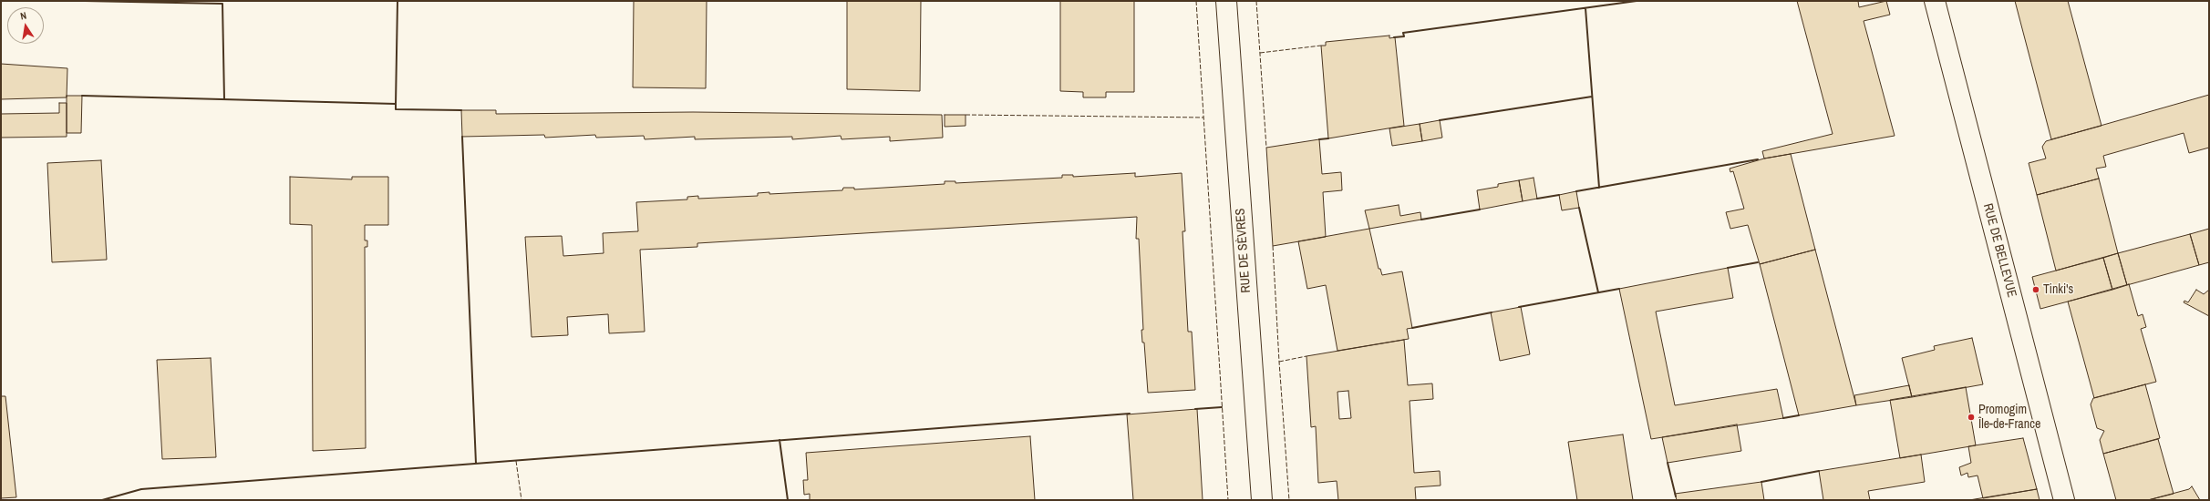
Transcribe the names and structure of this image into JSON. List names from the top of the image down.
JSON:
{
  "streets": {
    "street": ["RUE DE SÈVRES", "RUE DE BELLEVUE"]
  },
  "places": ["Tinki's", "Promogim Île-de-France"],
  "north": "top"
}
